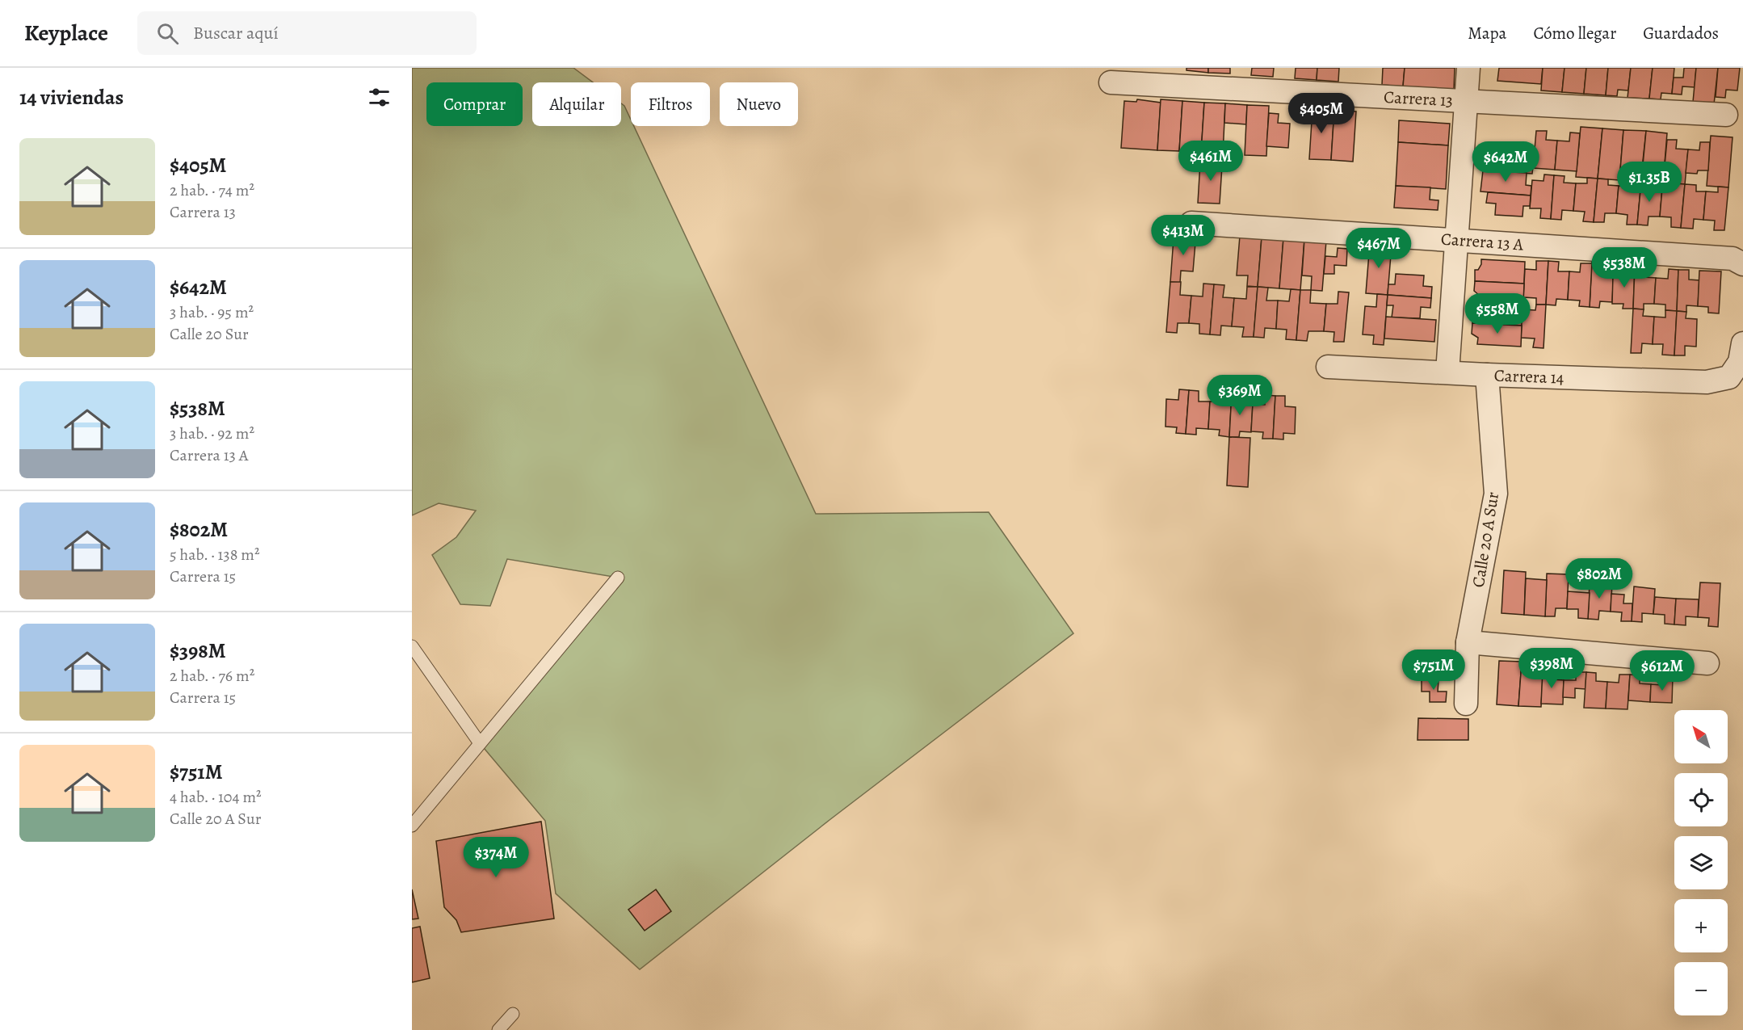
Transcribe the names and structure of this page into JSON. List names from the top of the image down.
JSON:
{
  "streets": {
    "street": [
      "Carrera 13",
      "Carrera 13 A",
      "Carrera 14",
      "Calle 20 A Sur"
    ]
  },
  "crossings": [
    ["Carrera 14", "Calle 20 A Sur"]
  ],
  "north": "top left",
  "page": {
    "header": "Keyplace",
    "search": "Buscar aquí",
    "nav": ["Mapa", "Cómo llegar", "Guardados"],
    "heading": "14 viviendas",
    "chip": [
      "Comprar",
      "Alquilar",
      "Filtros",
      "Nuevo"
    ],
    "price": [
      "$405M",
      "$461M",
      "$642M",
      "$1.35B",
      "$413M",
      "$467M",
      "$538M",
      "$558M",
      "$369M",
      "$802M",
      "$398M",
      "$751M",
      "$612M",
      "$374M"
    ],
    "list": [
      {
        "name": "$405M",
        "note": "2 hab. · 74 m² · Carrera 13"
      },
      {
        "name": "$642M",
        "note": "3 hab. · 95 m² · Calle 20 Sur"
      },
      {
        "name": "$538M",
        "note": "3 hab. · 92 m² · Carrera 13 A"
      },
      {
        "name": "$802M",
        "note": "5 hab. · 138 m² · Carrera 15"
      },
      {
        "name": "$398M",
        "note": "2 hab. · 76 m² · Carrera 15"
      },
      {
        "name": "$751M",
        "note": "4 hab. · 104 m² · Calle 20 A Sur"
      }
    ],
    "map_buttons": ["+", "−"]
  }
}
